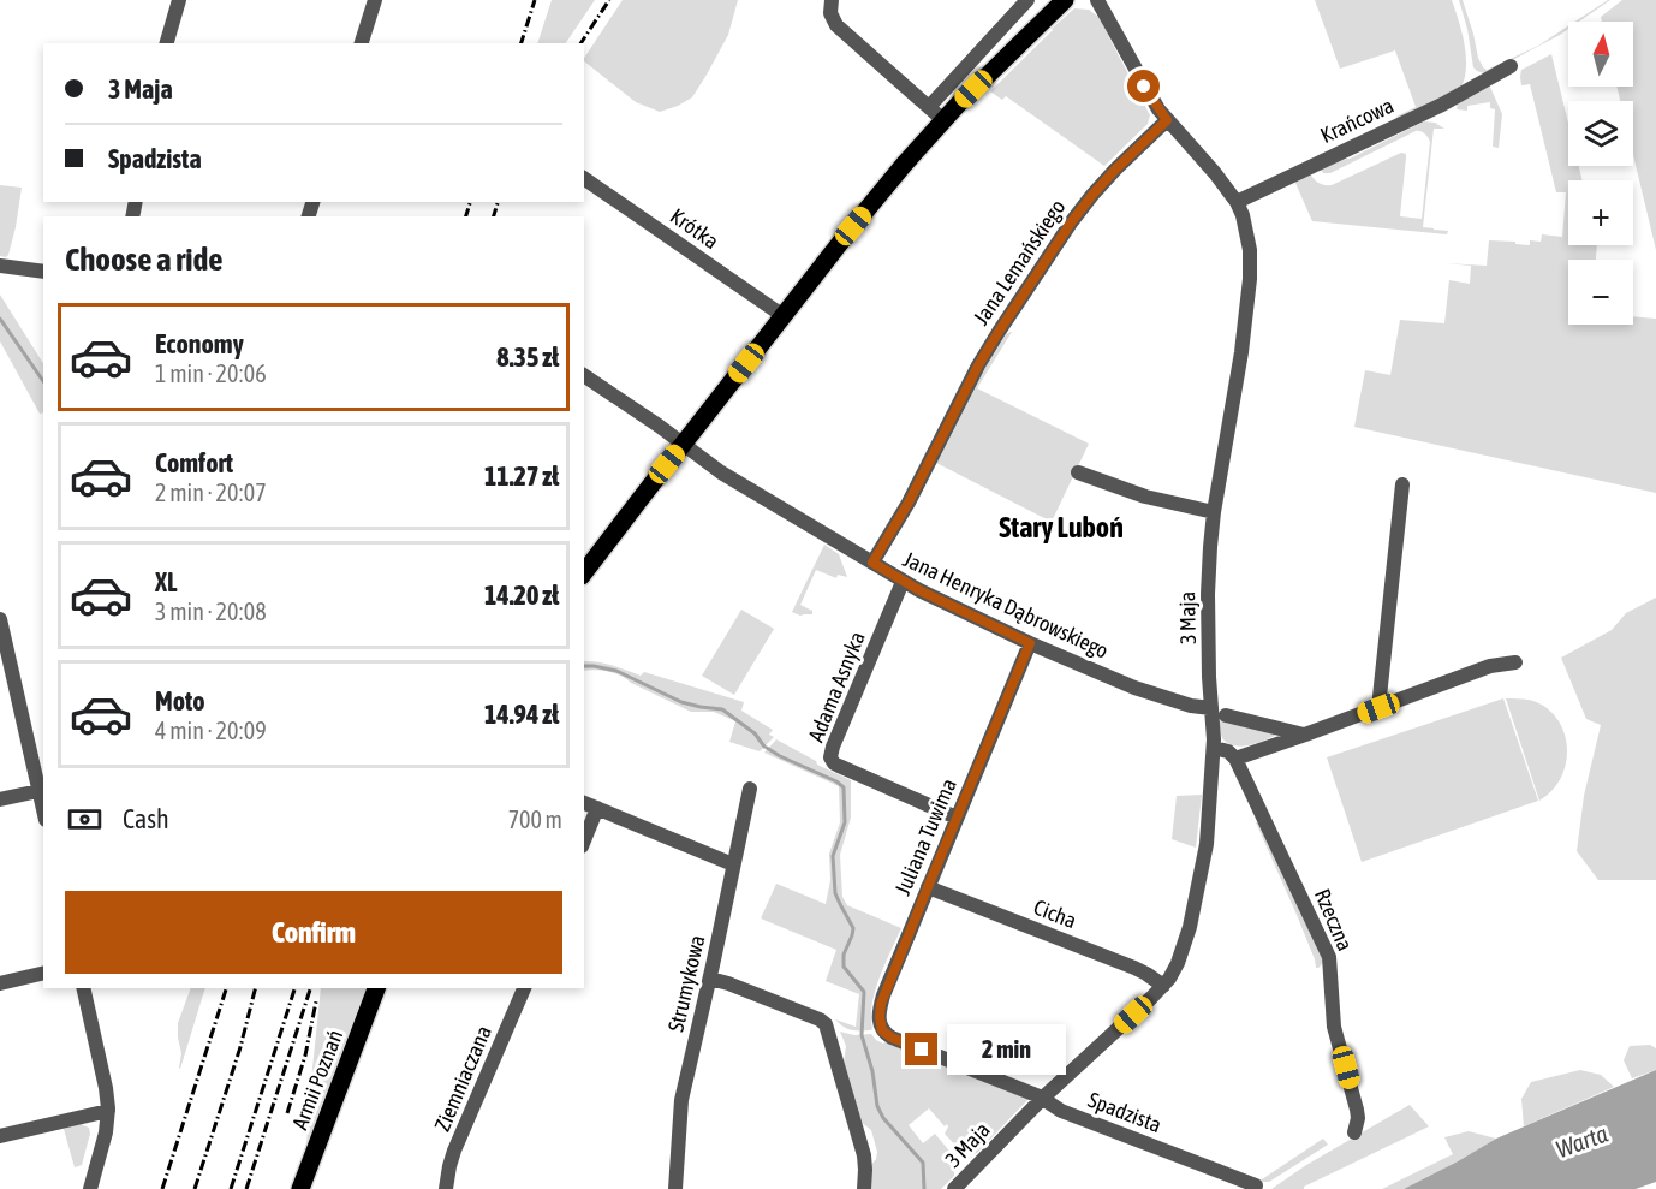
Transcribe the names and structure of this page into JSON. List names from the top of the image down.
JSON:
{
  "streets": {
    "main road": ["Armii Poznań"],
    "street": [
      "Krańcowa",
      "Krótka",
      "Jana Lemańskiego",
      "Jana Henryka Dąbrowskiego",
      "3 Maja",
      "Adama Asnyka",
      "Juliana Tuwima",
      "Cicha",
      "Rzeczna",
      "Strumykowa",
      "Ziemniaczana",
      "Spadzista"
    ]
  },
  "crossings": [
    ["Krańcowa", "3 Maja"],
    ["Jana Lemańskiego", "Jana Henryka Dąbrowskiego"],
    ["Jana Lemańskiego", "3 Maja"],
    ["Jana Henryka Dąbrowskiego", "3 Maja"],
    ["Jana Henryka Dąbrowskiego", "Adama Asnyka"],
    ["Jana Henryka Dąbrowskiego", "Juliana Tuwima"],
    ["3 Maja", "Cicha"],
    ["3 Maja", "Spadzista"],
    ["Adama Asnyka", "Juliana Tuwima"],
    ["Juliana Tuwima", "Cicha"],
    ["Juliana Tuwima", "Spadzista"]
  ],
  "districts": ["Stary Luboń"],
  "water": ["Warta"],
  "north": "top",
  "page": {
    "map_buttons": ["+", "−"],
    "banner": ["3 Maja", "Spadzista"],
    "heading": "Choose a ride",
    "list": [
      {
        "name": "Economy",
        "note": "1 min · 20:06",
        "value": "8.35 zł"
      },
      {
        "name": "Comfort",
        "note": "2 min · 20:07",
        "value": "11.27 zł"
      },
      {
        "name": "XL",
        "note": "3 min · 20:08",
        "value": "14.20 zł"
      },
      {
        "name": "Moto",
        "note": "4 min · 20:09",
        "value": "14.94 zł"
      }
    ],
    "pay": ["Cash", "700 m"],
    "buttons": "Confirm",
    "bubble": "2 min"
  }
}
